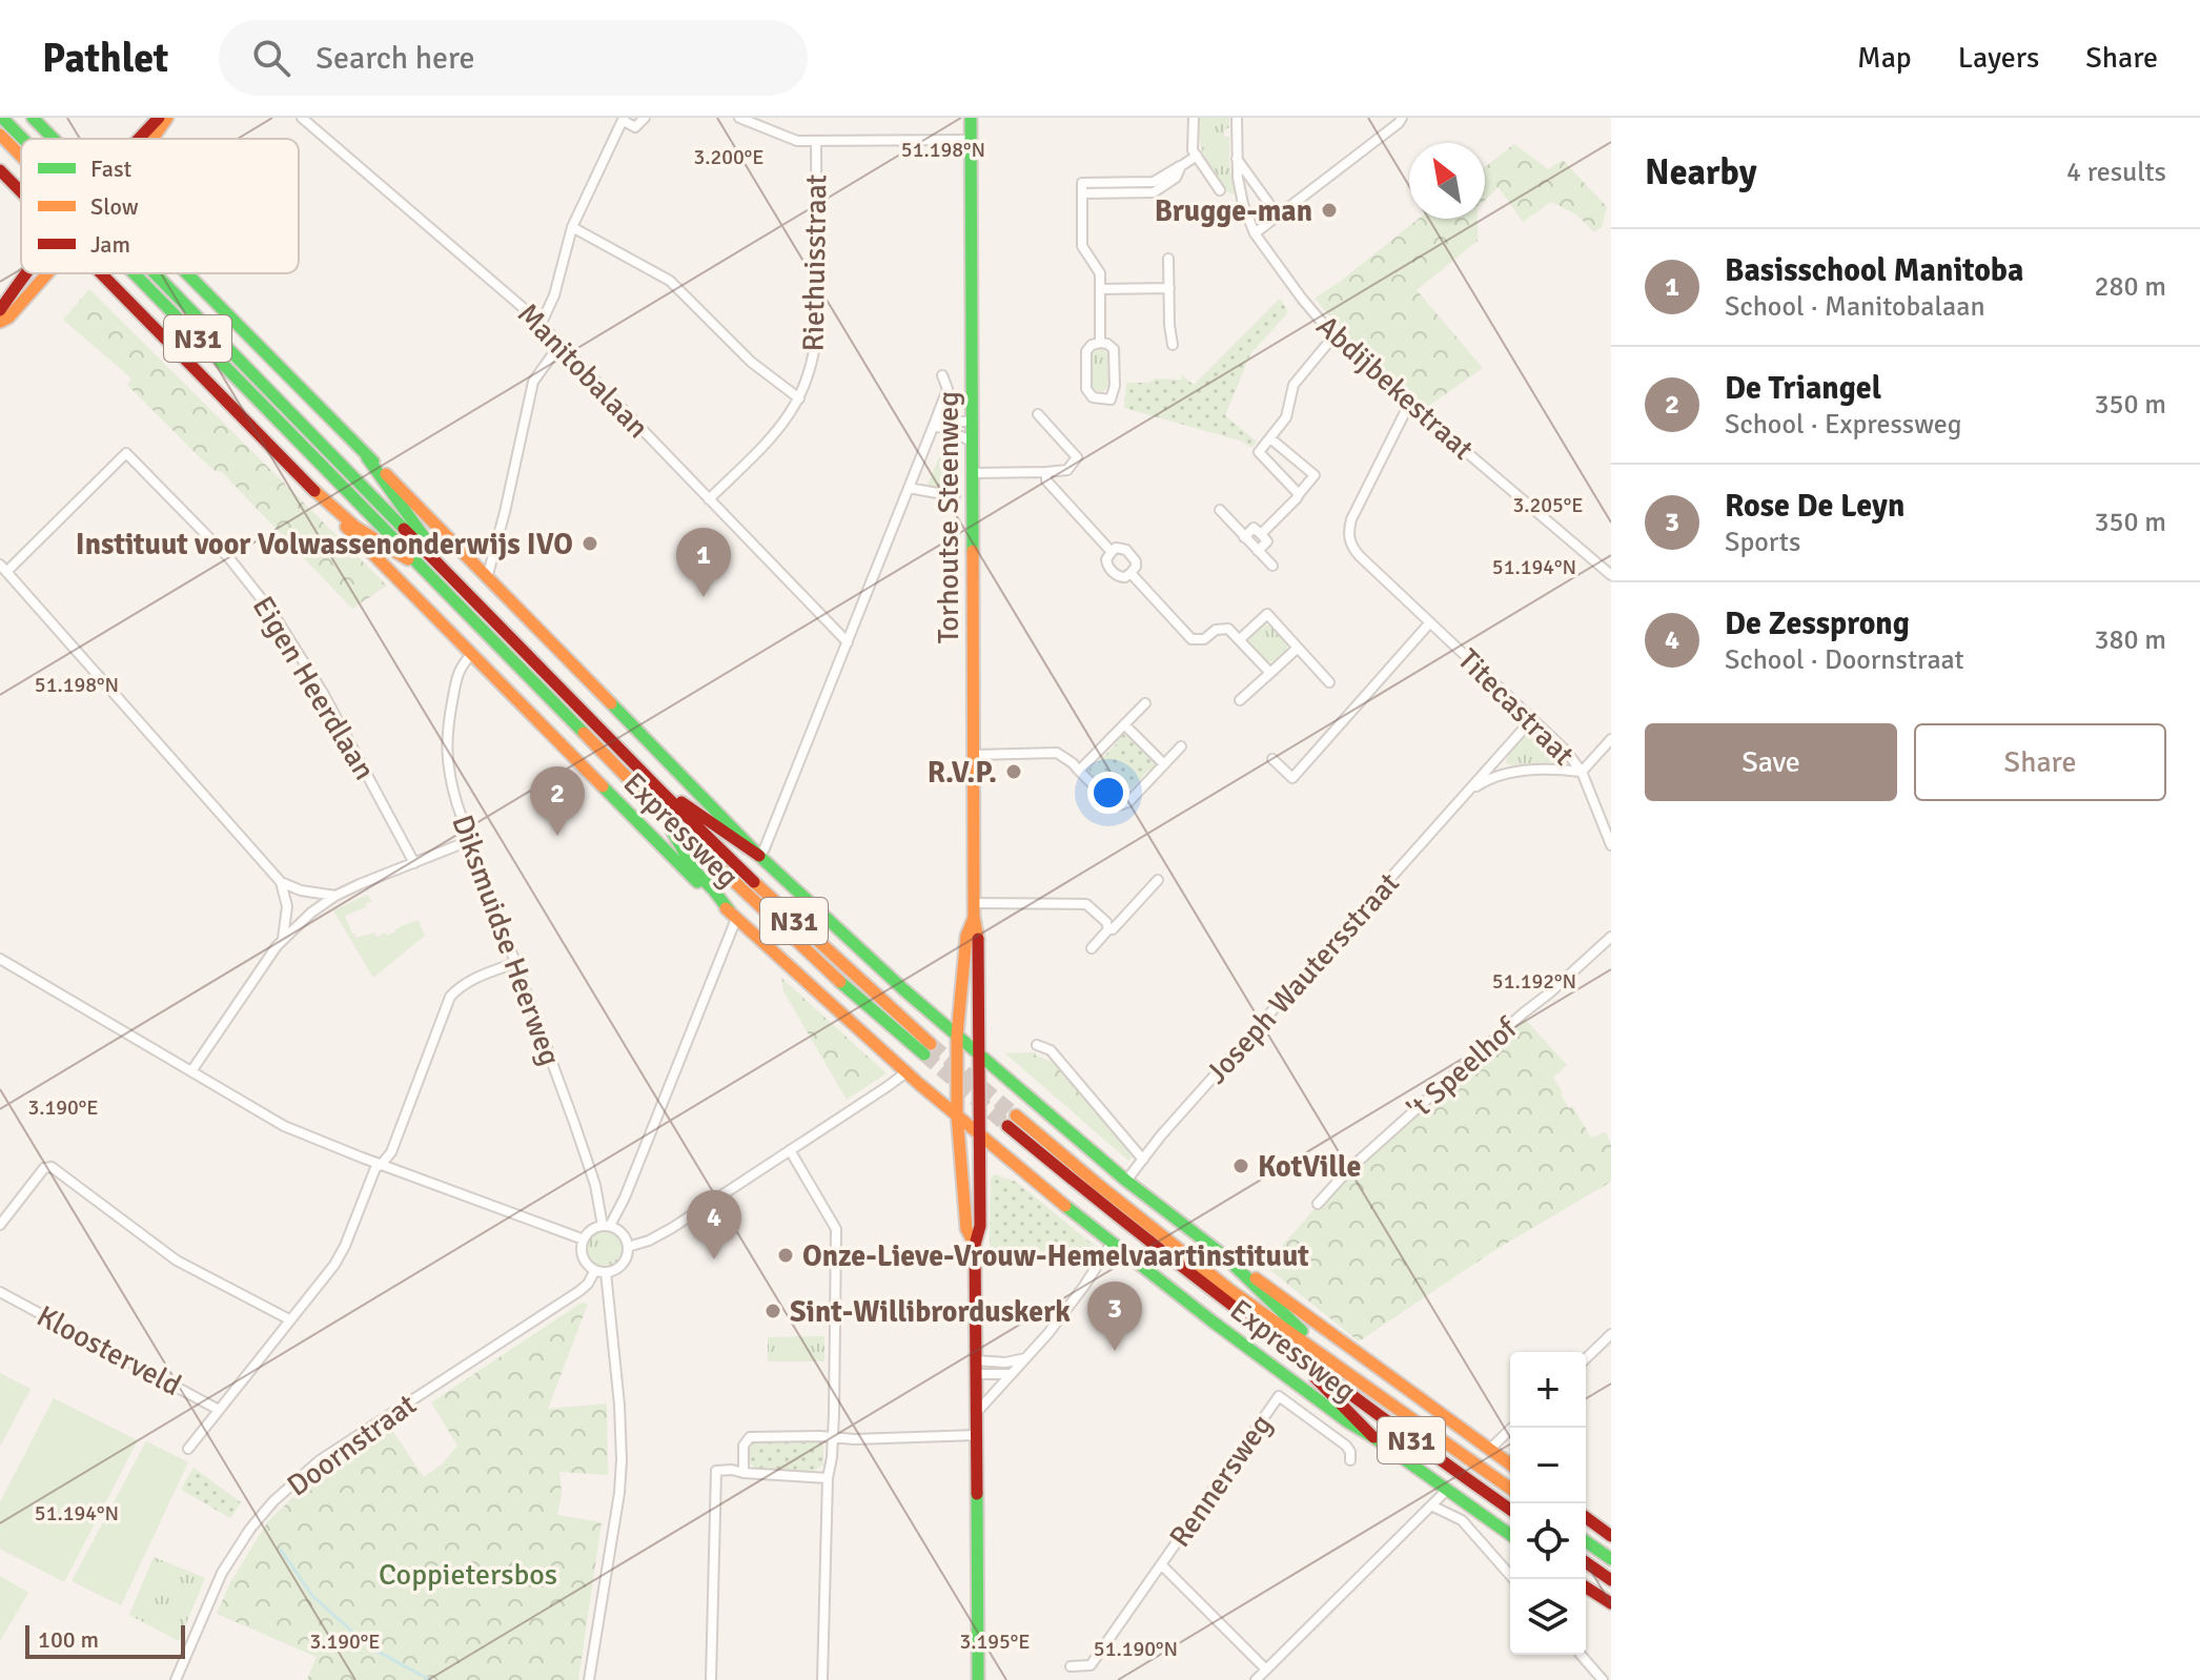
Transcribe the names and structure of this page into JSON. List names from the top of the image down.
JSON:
{
  "streets": {
    "main road": ["N31", "Torhoutse Steenweg", "Expressweg"],
    "street": [
      "Riethuisstraat",
      "Manitobalaan",
      "Abdijbekestraat",
      "Eigen Heerdlaan",
      "Titecastraat",
      "Diksmuidse Heerweg",
      "Joseph Wautersstraat",
      "'t Speelhof",
      "Kloosterveld",
      "Doornstraat",
      "Rennersweg"
    ]
  },
  "crossings": [
    ["Riethuisstraat", "Manitobalaan"],
    ["Abdijbekestraat", "Titecastraat"],
    ["Torhoutse Steenweg", "Expressweg"],
    ["Titecastraat", "Joseph Wautersstraat"],
    ["Expressweg", "Diksmuidse Heerweg"],
    ["Expressweg", "Joseph Wautersstraat"],
    ["Diksmuidse Heerweg", "Doornstraat"]
  ],
  "parks": ["Coppietersbos"],
  "places": [
    "Brugge-man",
    "Instituut voor Volwassenonderwijs IVO",
    "R.V.P.",
    "KotVille",
    "Onze-Lieve-Vrouw-Hemelvaartinstituut",
    "Sint-Willibrorduskerk"
  ],
  "legend": ["Fast", "Slow", "Jam"],
  "scale_bar": "100 m",
  "north": "top left",
  "page": {
    "header": "Pathlet",
    "search": "Search here",
    "nav": ["Map", "Layers", "Share"],
    "heading": ["Nearby", "4 results"],
    "list": [
      {
        "mark": "1",
        "name": "Basisschool Manitoba",
        "note": "School · Manitobalaan",
        "value": "280 m"
      },
      {
        "mark": "2",
        "name": "De Triangel",
        "note": "School · Expressweg",
        "value": "350 m"
      },
      {
        "mark": "3",
        "name": "Rose De Leyn",
        "note": "Sports",
        "value": "350 m"
      },
      {
        "mark": "4",
        "name": "De Zessprong",
        "note": "School · Doornstraat",
        "value": "380 m"
      }
    ],
    "pins": [
      "1",
      "2",
      "4",
      "3"
    ],
    "buttons": ["Save", "Share"],
    "map_buttons": ["+", "−"],
    "scale": "100 m"
  },
  "coordinates": [
    "51.198°N",
    "3.200°E",
    "3.205°E",
    "51.194°N",
    "51.192°N",
    "3.190°E",
    "3.195°E",
    "51.190°N"
  ]
}
